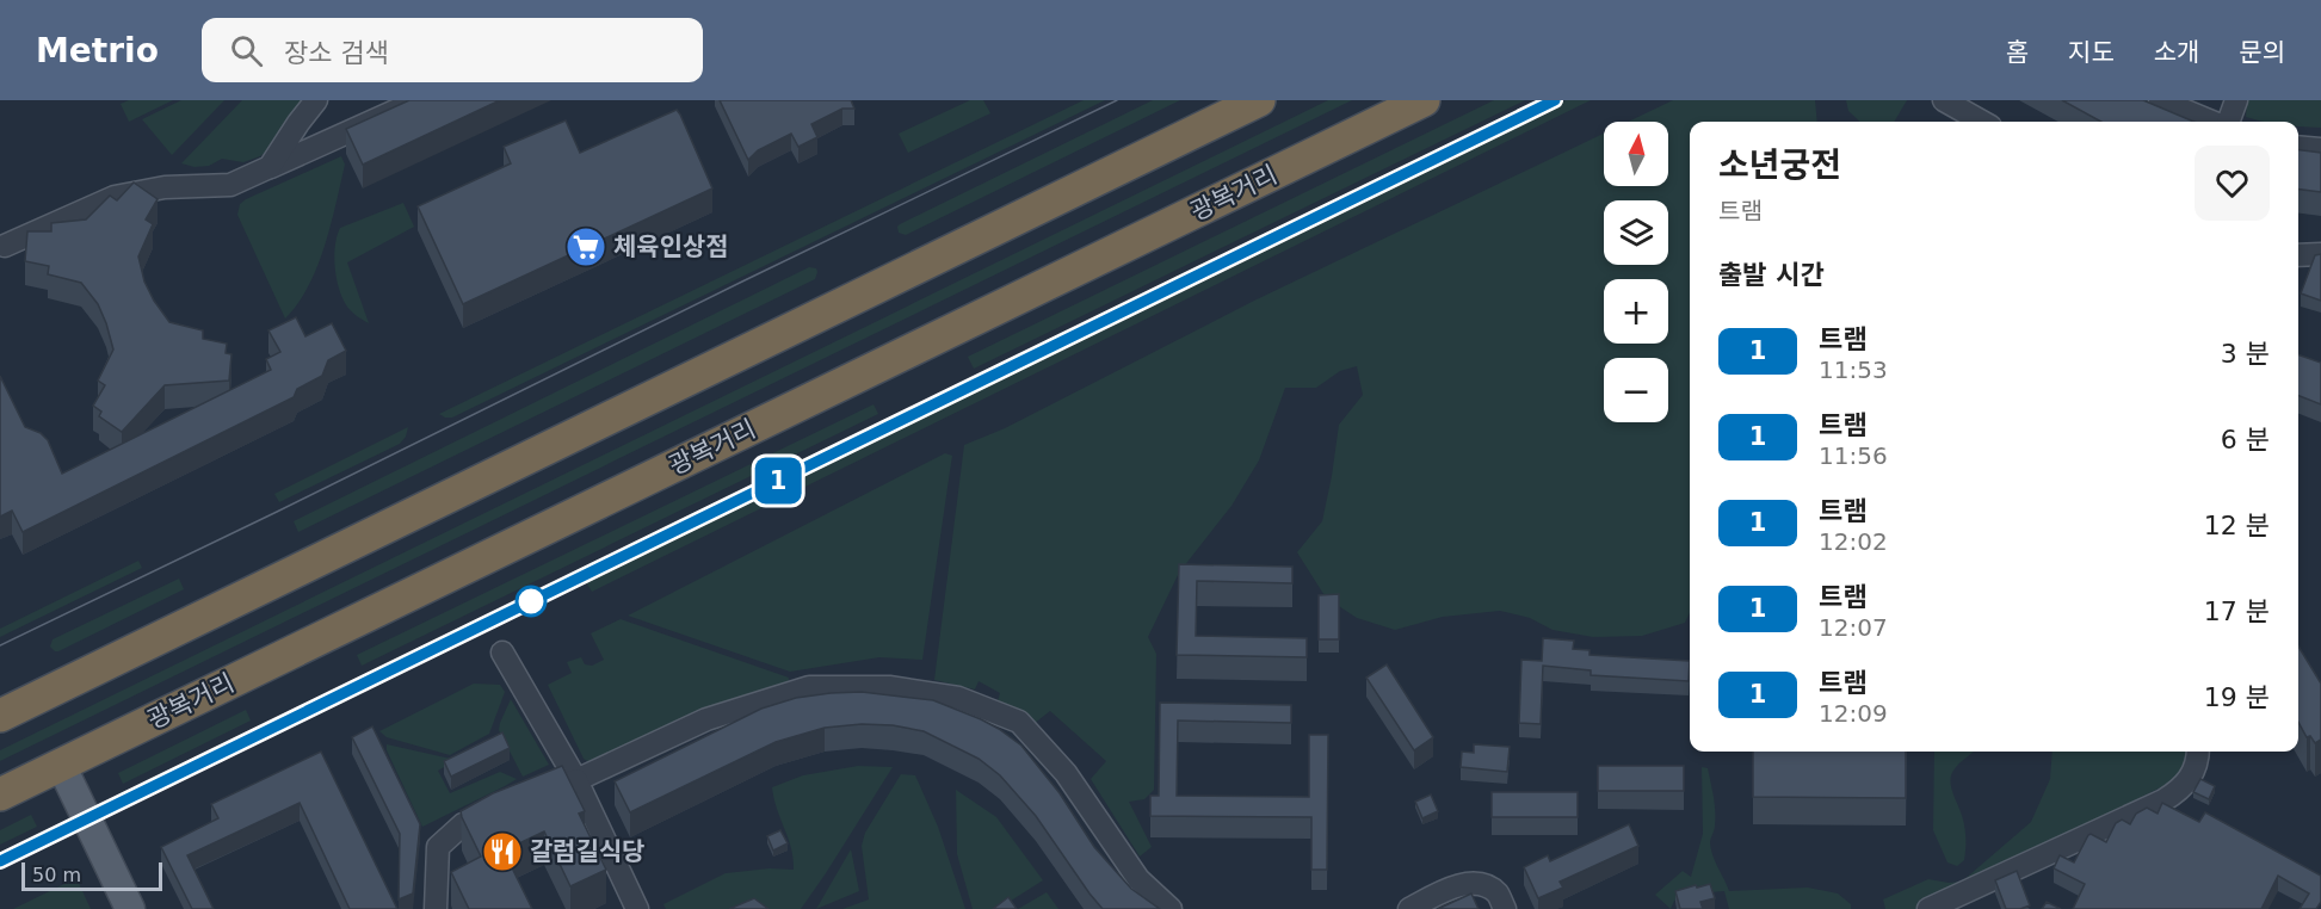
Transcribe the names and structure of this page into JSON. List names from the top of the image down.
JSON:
{
  "streets": {
    "highway": ["광복거리"]
  },
  "places": {
    "supermarket": ["체육인상점"],
    "restaurant": ["갈럼길식당"]
  },
  "lines": ["tram line 1"],
  "scale_bar": "50 m",
  "north": "top",
  "page": {
    "header": "Metrio",
    "search": "장소 검색",
    "nav": [
      "홈",
      "지도",
      "소개",
      "문의"
    ],
    "on_map": "1",
    "map_buttons": ["+", "−"],
    "heading": [
      ["소년궁전", "트램"],
      "출발 시간"
    ],
    "list": [
      {
        "mark": "1",
        "name": "트램",
        "note": "11:53",
        "value": "3 분"
      },
      {
        "mark": "1",
        "name": "트램",
        "note": "11:56",
        "value": "6 분"
      },
      {
        "mark": "1",
        "name": "트램",
        "note": "12:02",
        "value": "12 분"
      },
      {
        "mark": "1",
        "name": "트램",
        "note": "12:07",
        "value": "17 분"
      },
      {
        "mark": "1",
        "name": "트램",
        "note": "12:09",
        "value": "19 분"
      }
    ],
    "scale": "50 m"
  }
}
